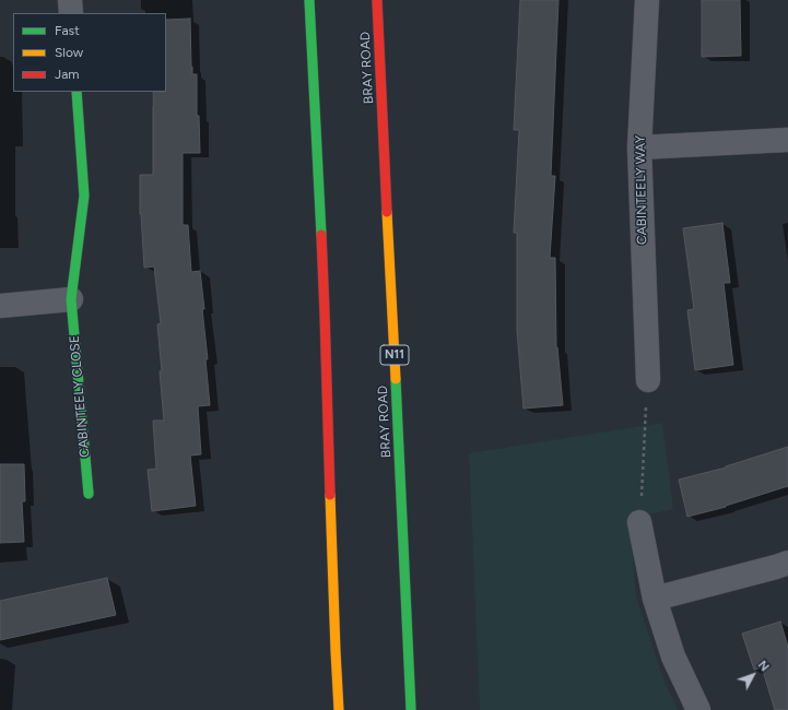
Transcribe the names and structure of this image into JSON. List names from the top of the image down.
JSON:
{
  "streets": {
    "main road": ["BRAY ROAD", "N11", "CABINTEELY CLOSE"],
    "street": ["CABINTEELY WAY"]
  },
  "legend": ["Fast", "Slow", "Jam"],
  "north": "top right"
}
